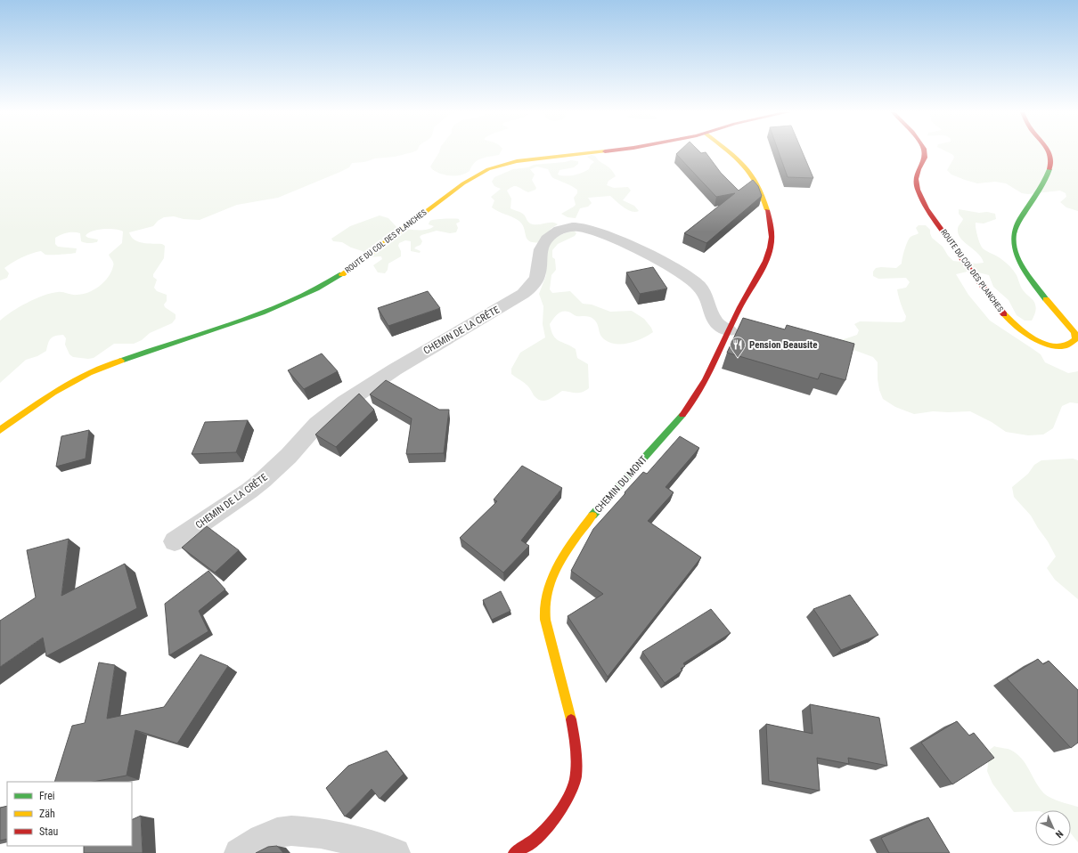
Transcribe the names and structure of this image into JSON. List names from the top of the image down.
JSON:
{
  "streets": {
    "street": ["ROUTE DU COL DES PLANCHES", "CHEMIN DE LA CRÊTE", "CHEMIN DU MONT"]
  },
  "crossings": [
    ["CHEMIN DE LA CRÊTE", "CHEMIN DU MONT"]
  ],
  "places": {
    "restaurant": ["Pension Beausite"]
  },
  "legend": ["Frei", "Zäh", "Stau"],
  "north": "bottom right"
}
